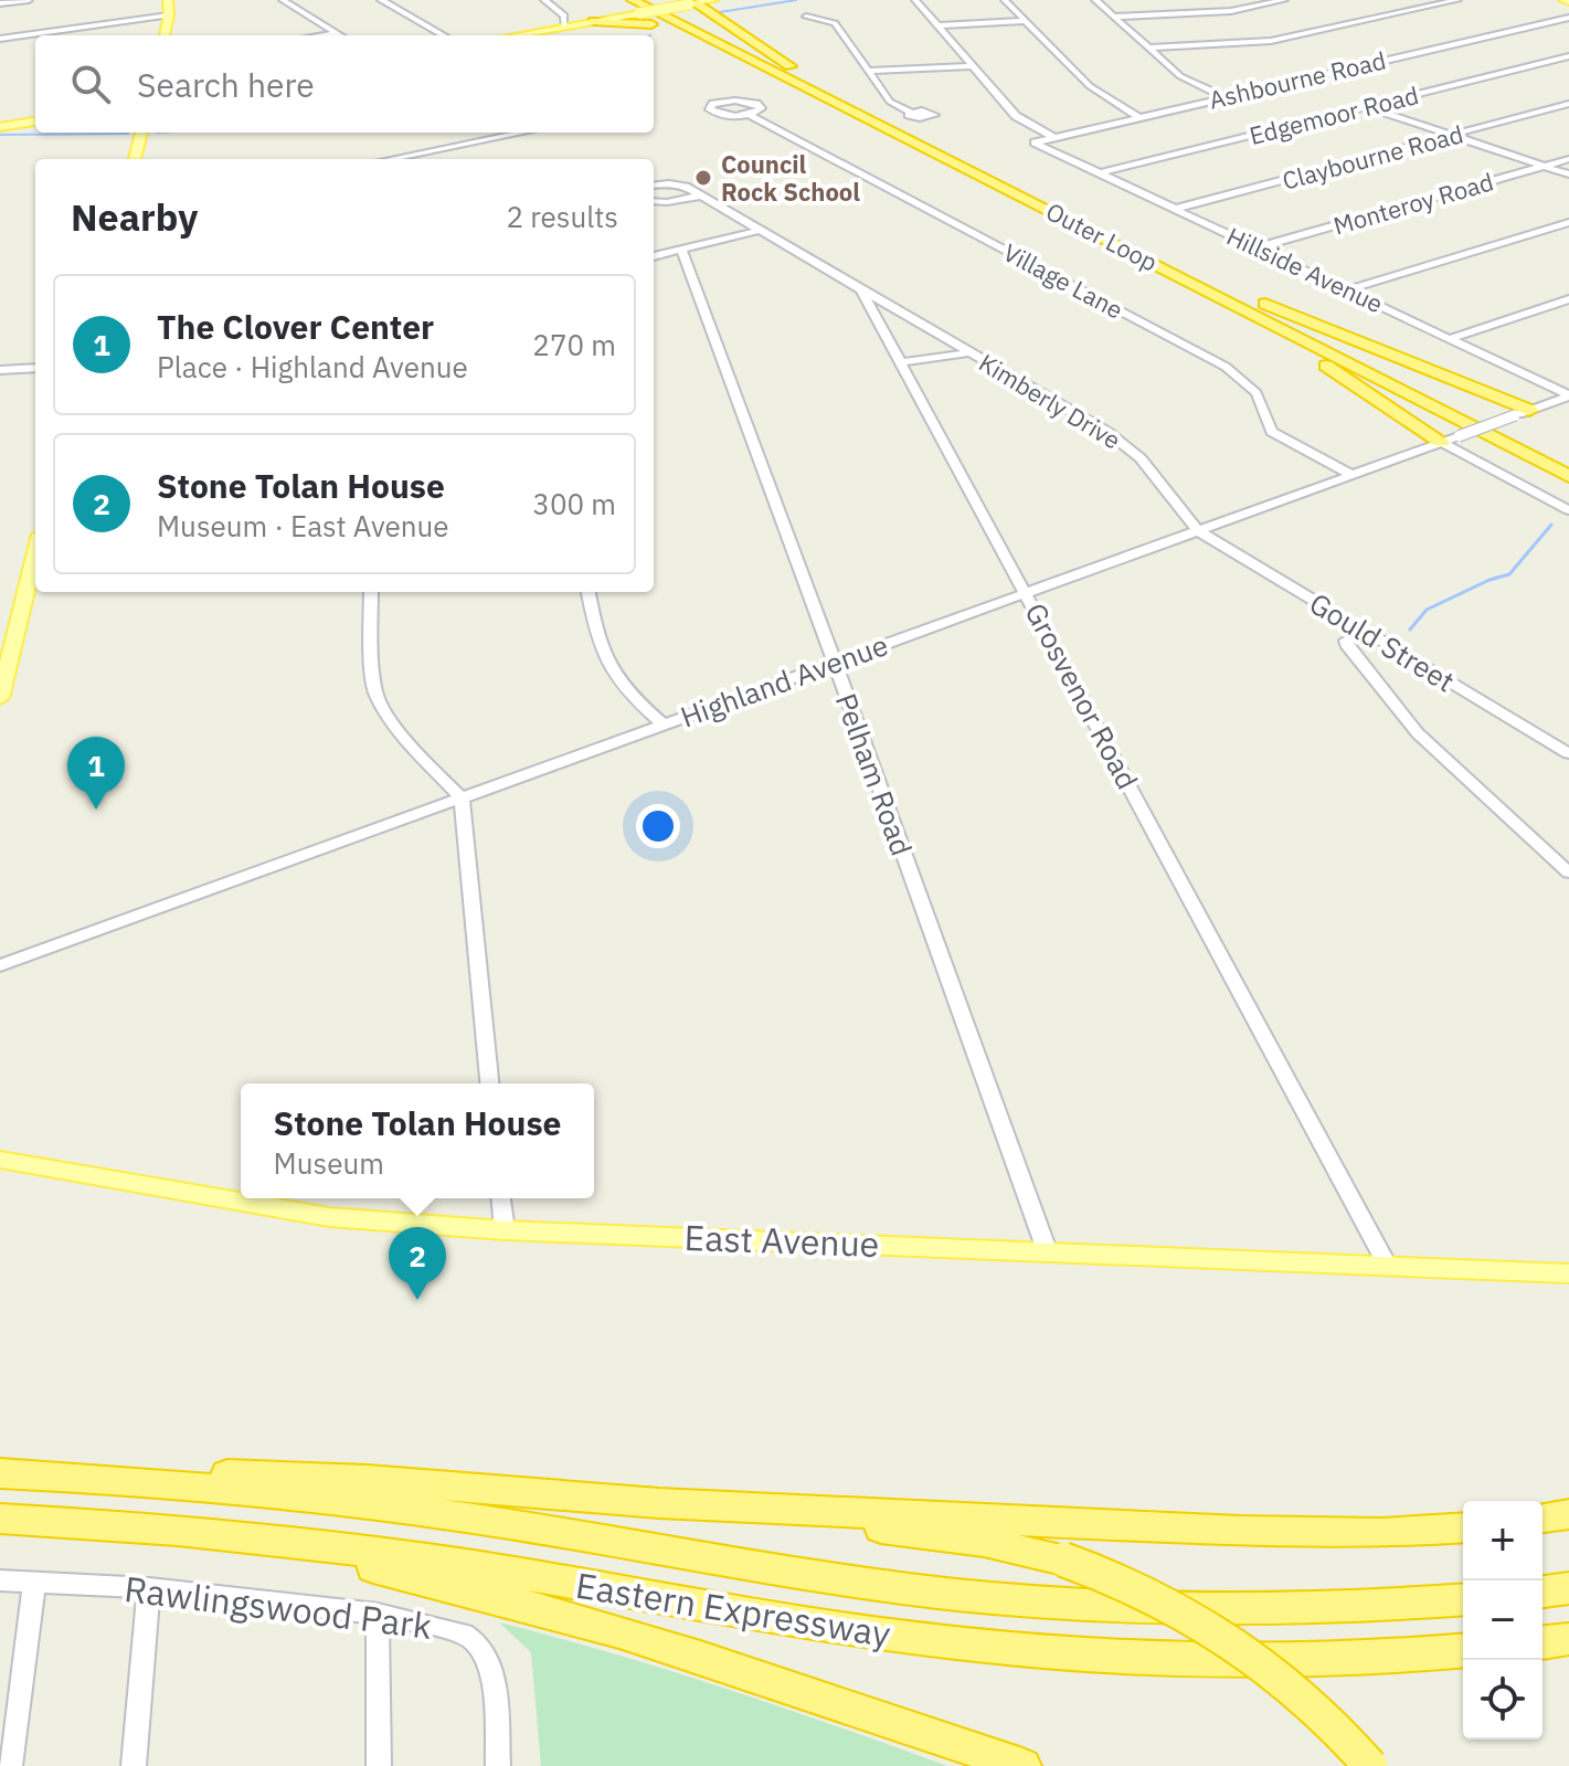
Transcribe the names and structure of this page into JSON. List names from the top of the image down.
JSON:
{
  "streets": {
    "highway": ["Outer Loop", "Eastern Expressway"],
    "main road": ["East Avenue"],
    "street": [
      "Ashbourne Road",
      "Edgemoor Road",
      "Claybourne Road",
      "Monteroy Road",
      "Hillside Avenue",
      "Village Lane",
      "Kimberly Drive",
      "Gould Street",
      "Highland Avenue",
      "Grosvenor Road",
      "Pelham Road",
      "Rawlingswood Park"
    ]
  },
  "crossings": [
    ["Ashbourne Road", "Hillside Avenue"],
    ["Edgemoor Road", "Hillside Avenue"],
    ["Claybourne Road", "Hillside Avenue"],
    ["Monteroy Road", "Hillside Avenue"],
    ["Hillside Avenue", "Highland Avenue"],
    ["Village Lane", "Highland Avenue"],
    ["Kimberly Drive", "Gould Street"],
    ["Kimberly Drive", "Highland Avenue"],
    ["Kimberly Drive", "Grosvenor Road"],
    ["Gould Street", "Highland Avenue"],
    ["Highland Avenue", "Grosvenor Road"],
    ["Highland Avenue", "Pelham Road"],
    ["Grosvenor Road", "East Avenue"],
    ["Pelham Road", "East Avenue"]
  ],
  "places": ["Council Rock School"],
  "page": {
    "search": "Search here",
    "heading": ["Nearby", "2 results"],
    "list": [
      {
        "mark": "1",
        "name": "The Clover Center",
        "note": "Place · Highland Avenue",
        "value": "270 m"
      },
      {
        "mark": "2",
        "name": "Stone Tolan House",
        "note": "Museum · East Avenue",
        "value": "300 m"
      }
    ],
    "pins": ["1", "2"],
    "popup": ["Stone Tolan House", "Museum"],
    "map_buttons": ["+", "−"]
  }
}
